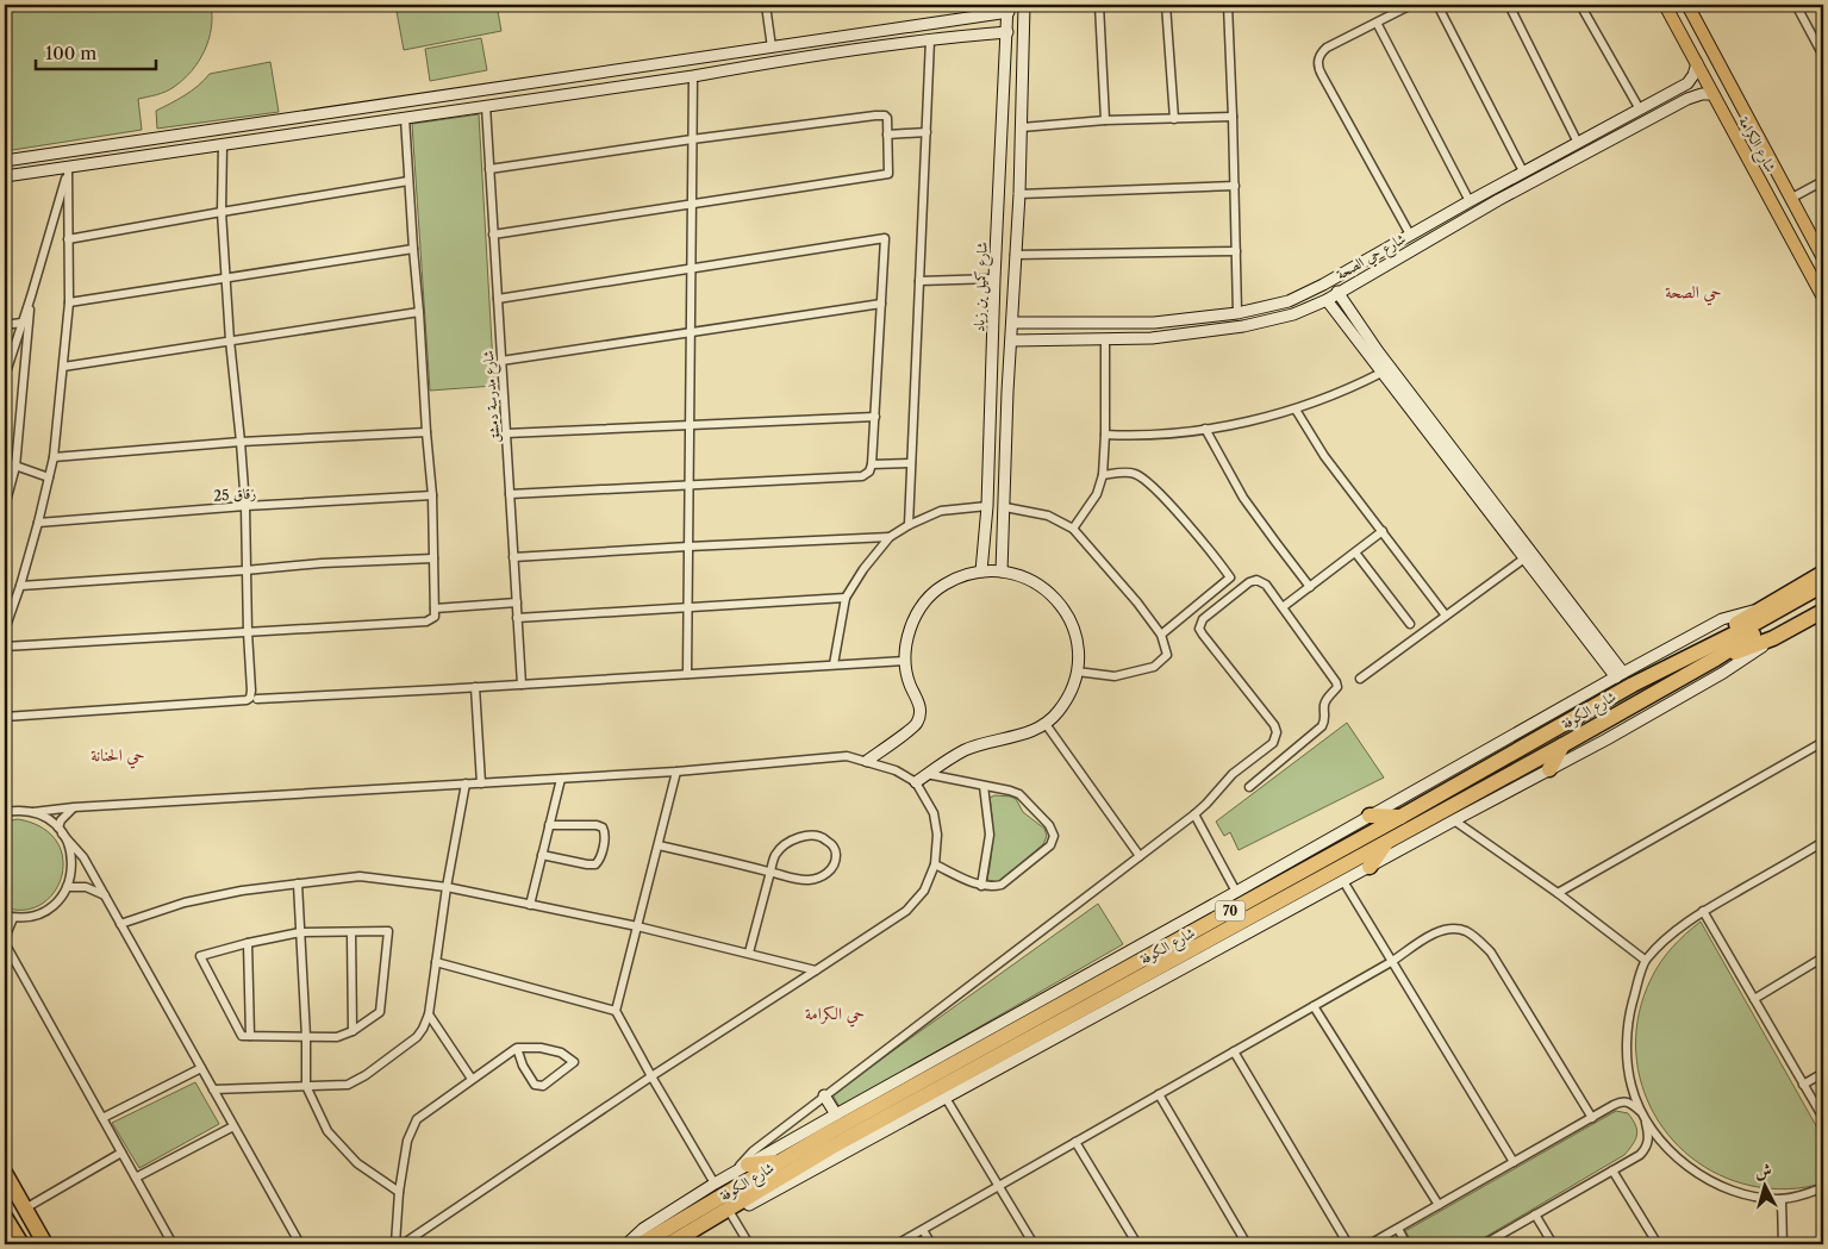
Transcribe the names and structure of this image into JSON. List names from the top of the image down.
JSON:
{
  "streets": {
    "highway": ["شارع الكوفة", "70"],
    "main road": ["شارع الكرامة", "شارع حي الصحة", "شارع كميل بن زياد"],
    "street": ["شارع مدرسة دمشق", "زقاق 25"]
  },
  "crossings": [
    ["شارع الكرامة", "شارع حي الصحة"]
  ],
  "districts": ["حي الصحة", "حي الحنانة", "حي الكرامة"],
  "scale_bar": "100 m",
  "north": "top"
}
